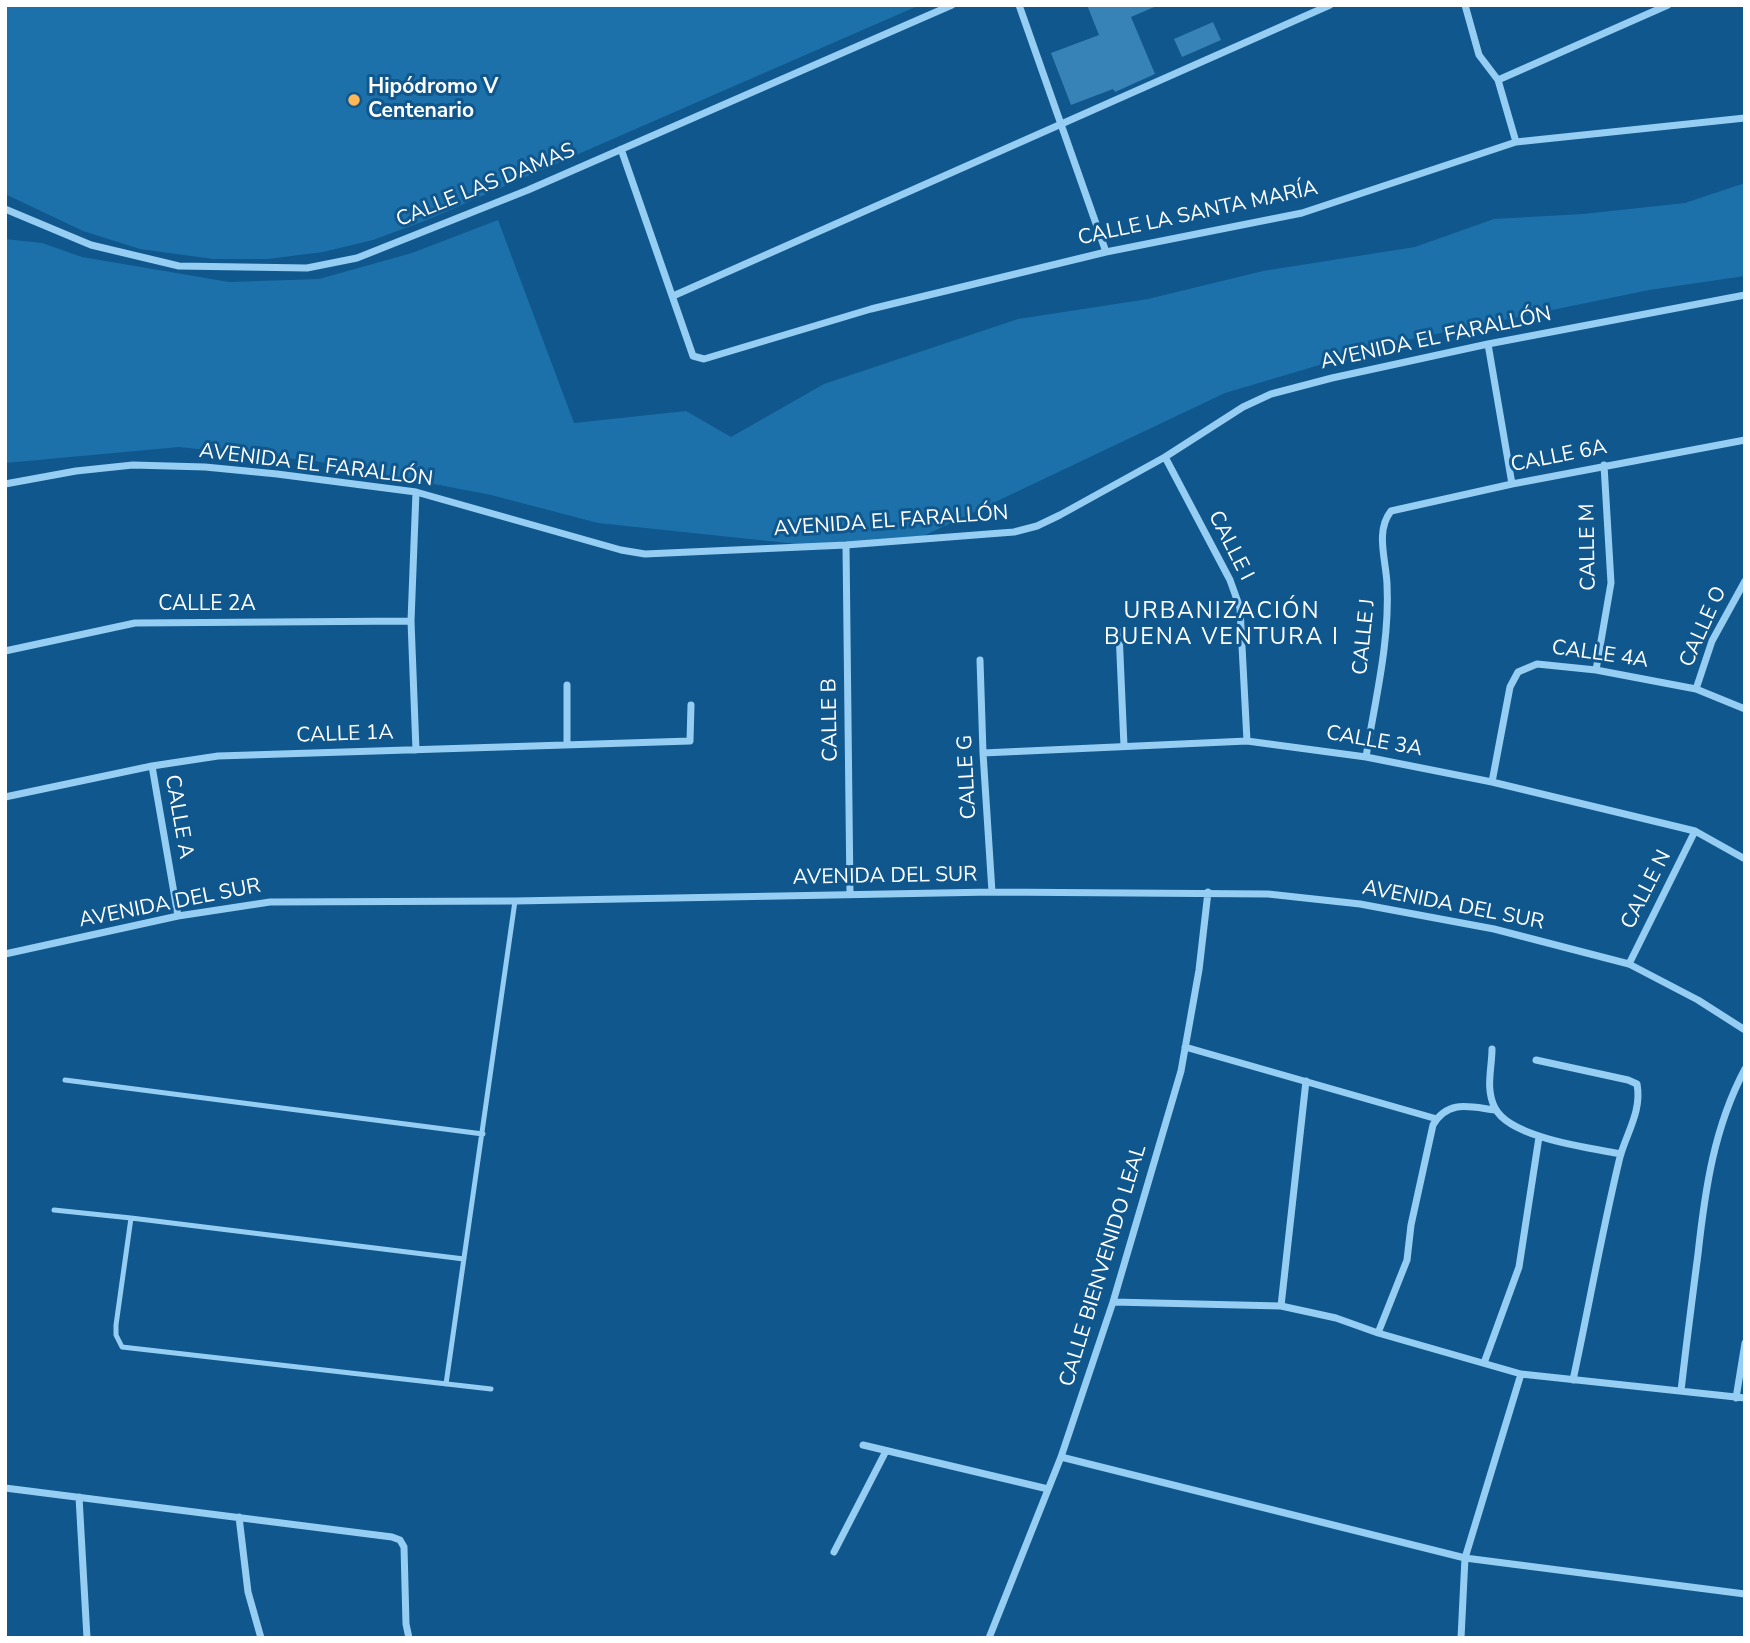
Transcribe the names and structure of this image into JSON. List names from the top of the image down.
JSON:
{
  "streets": {
    "street": [
      "CALLE LAS DAMAS",
      "CALLE LA SANTA MARÍA",
      "AVENIDA EL FARALLÓN",
      "CALLE 6A",
      "CALLE I",
      "CALLE M",
      "CALLE 2A",
      "CALLE O",
      "CALLE J",
      "CALLE 4A",
      "CALLE B",
      "CALLE 1A",
      "CALLE 3A",
      "CALLE G",
      "CALLE A",
      "AVENIDA DEL SUR",
      "CALLE N",
      "CALLE BIENVENIDO LEAL"
    ]
  },
  "crossings": [
    ["AVENIDA EL FARALLÓN", "CALLE I"],
    ["AVENIDA EL FARALLÓN", "CALLE B"],
    ["CALLE 6A", "CALLE M"],
    ["CALLE 6A", "CALLE J"],
    ["CALLE I", "CALLE 3A"],
    ["CALLE M", "CALLE 4A"],
    ["CALLE O", "CALLE 4A"],
    ["CALLE J", "CALLE 3A"],
    ["CALLE 4A", "CALLE 3A"],
    ["CALLE B", "AVENIDA DEL SUR"],
    ["CALLE 1A", "CALLE A"],
    ["CALLE 3A", "CALLE G"],
    ["CALLE 3A", "CALLE N"],
    ["CALLE G", "AVENIDA DEL SUR"],
    ["CALLE A", "AVENIDA DEL SUR"],
    ["AVENIDA DEL SUR", "CALLE N"],
    ["AVENIDA DEL SUR", "CALLE BIENVENIDO LEAL"]
  ],
  "districts": ["URBANIZACIÓN BUENA VENTURA I"],
  "places": ["Hipódromo V Centenario"]
}
